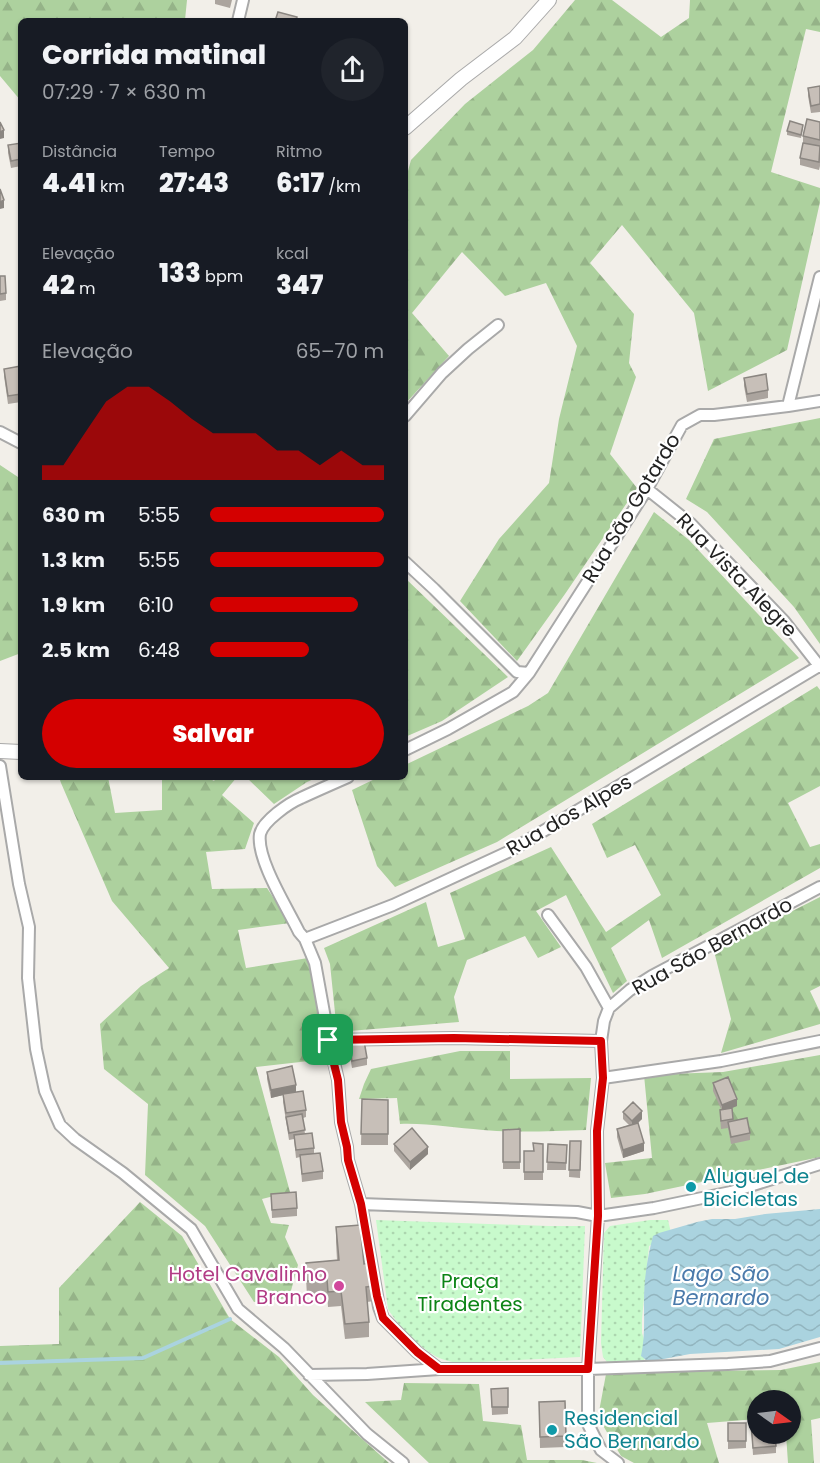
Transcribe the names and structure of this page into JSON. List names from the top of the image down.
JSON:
{
  "streets": {
    "street": [
      "Rua São Gotardo",
      "Rua Vista Alegre",
      "Rua dos Alpes",
      "Rua São Bernardo"
    ]
  },
  "crossings": [
    ["Rua São Gotardo", "Rua Vista Alegre"],
    ["Rua Vista Alegre", "Rua dos Alpes"]
  ],
  "water": ["Lago São Bernardo"],
  "parks": ["Praça Tiradentes"],
  "places": ["Aluguel de Bicicletas", "Hotel Cavalinho Branco", "Residencial São Bernardo"],
  "north": "right",
  "page": {
    "heading": ["Corrida matinal", "07:29 · 7 × 630 m"],
    "stats": [
      ["Distância", "4.41 km"],
      ["Tempo", "27:43"],
      ["Ritmo", "6:17 /km"],
      ["Elevação", "42 m"],
      ["133 bpm"],
      ["kcal", "347"]
    ],
    "chart": ["Elevação", "65–70 m"],
    "list": [
      {
        "name": "630 m",
        "note": "5:55"
      },
      {
        "name": "1.3 km",
        "note": "5:55"
      },
      {
        "name": "1.9 km",
        "note": "6:10"
      },
      {
        "name": "2.5 km",
        "note": "6:48"
      }
    ],
    "buttons": "Salvar"
  }
}
